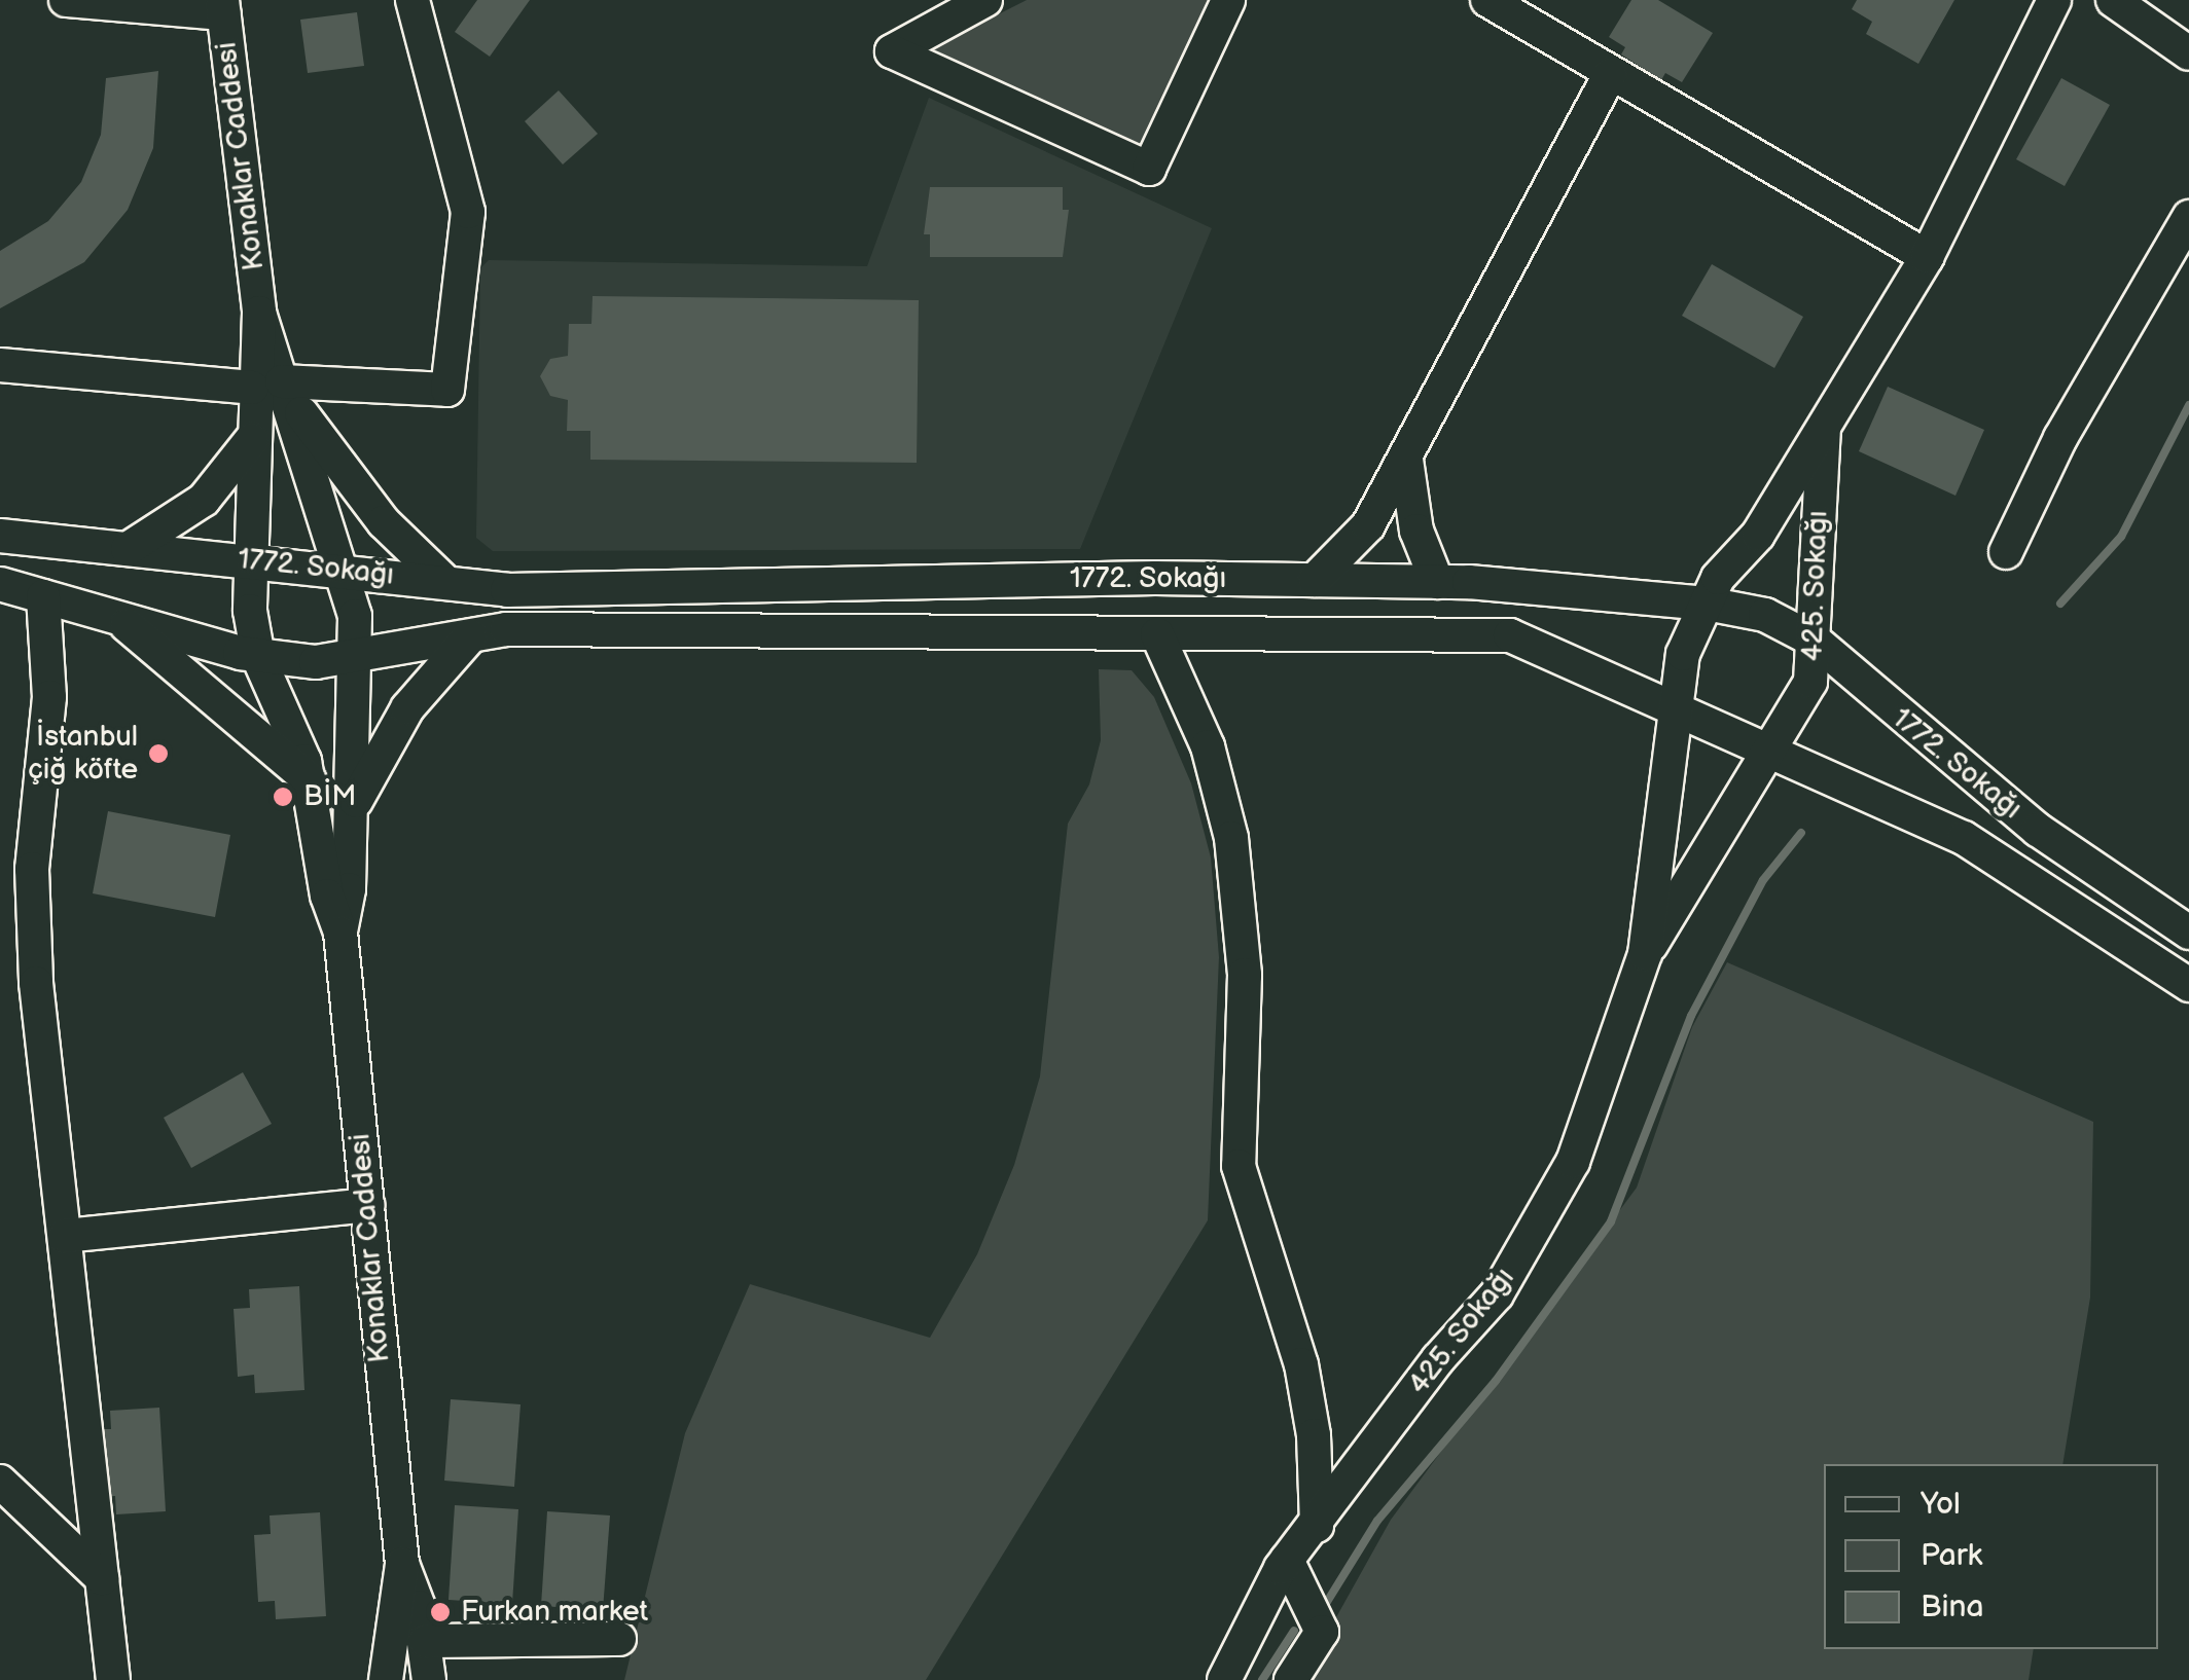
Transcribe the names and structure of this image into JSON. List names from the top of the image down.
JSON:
{
  "streets": {
    "street": ["Konaklar Caddesi", "1772. Sokağı", "425. Sokağı"]
  },
  "crossings": [
    ["Konaklar Caddesi", "1772. Sokağı"],
    ["1772. Sokağı", "425. Sokağı"]
  ],
  "places": ["İstanbul çiğ köfte", "BİM", "Furkan market"],
  "legend": ["Yol", "Park", "Bina"]
}
